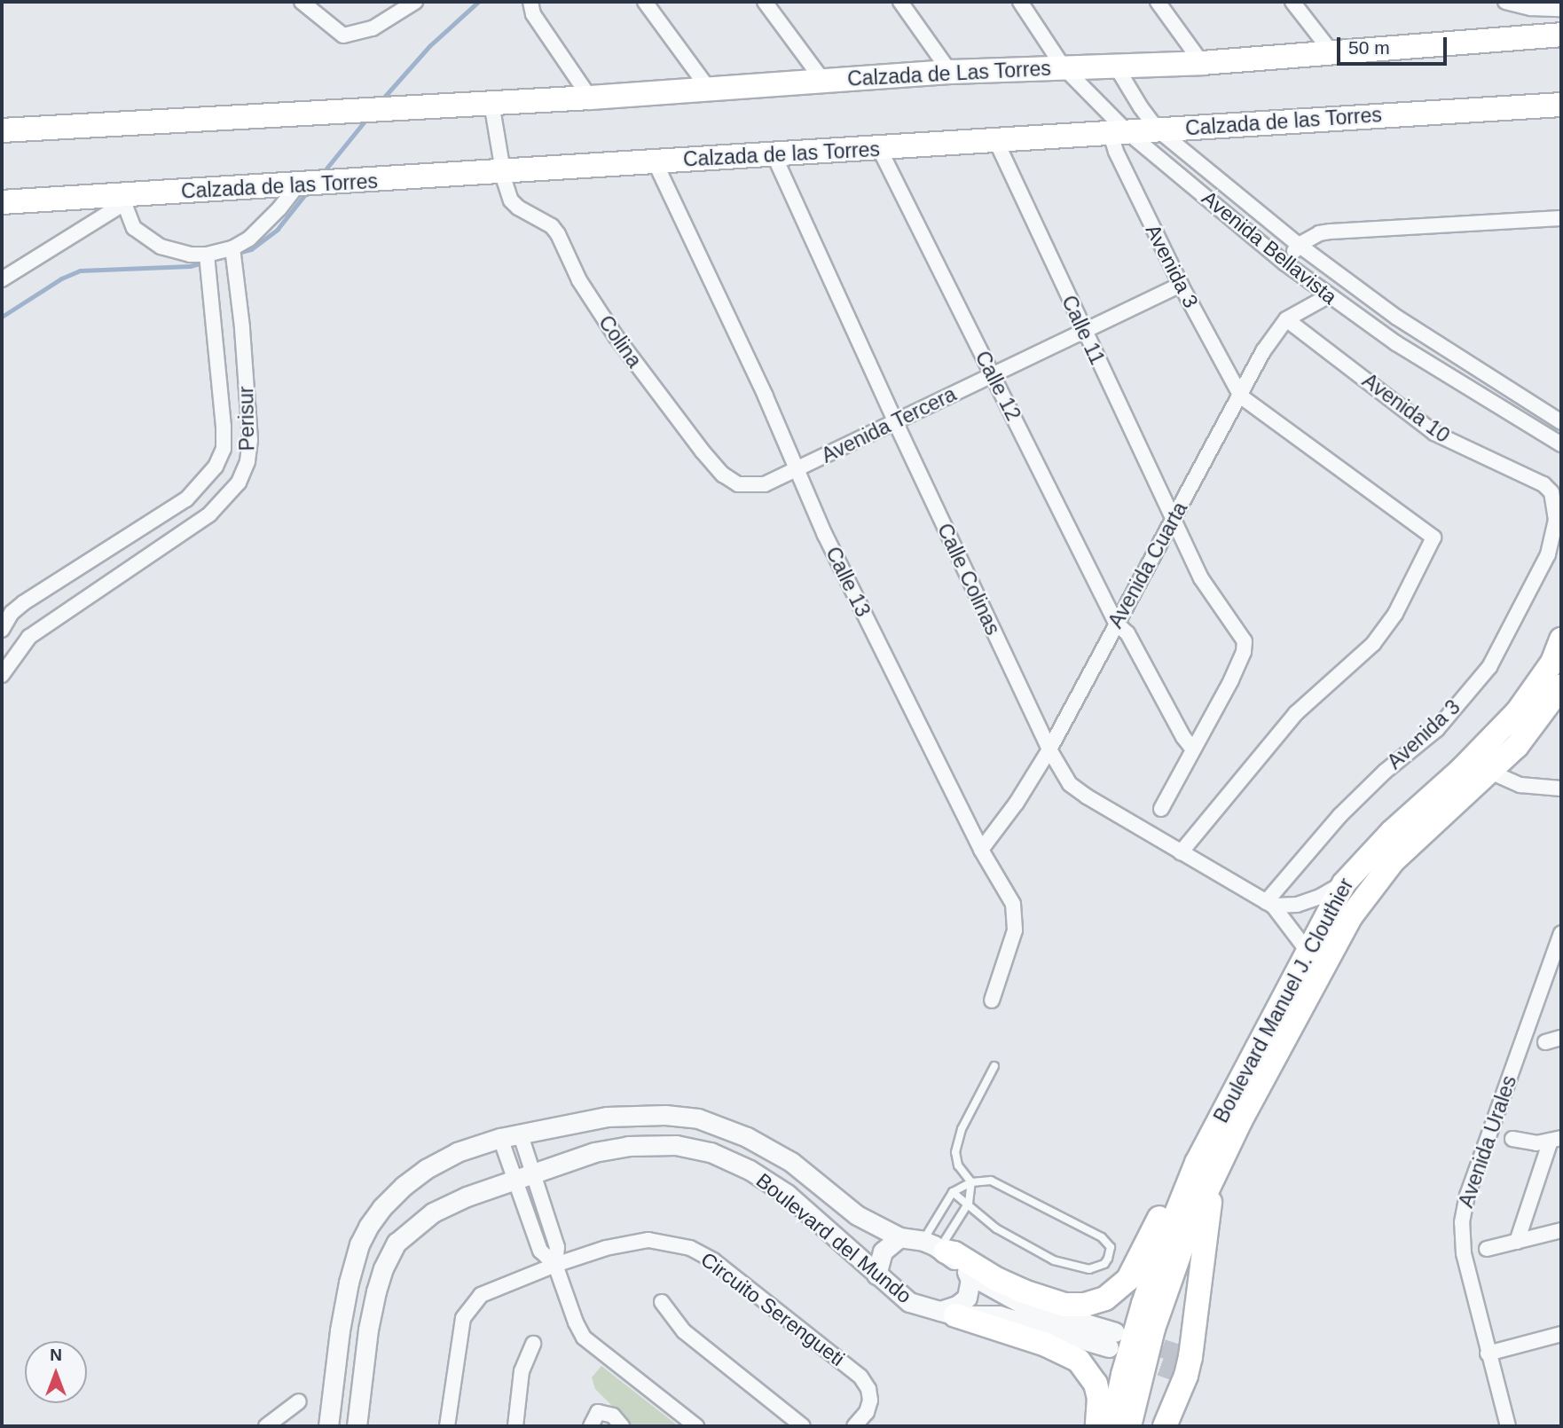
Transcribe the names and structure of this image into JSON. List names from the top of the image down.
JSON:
{
  "streets": {
    "main road": ["Calzada de Las Torres", "Calzada de las Torres", "Boulevard Manuel J. Clouthier"],
    "street": [
      "Avenida Bellavista",
      "Avenida 3",
      "Calle 11",
      "Colina",
      "Calle 12",
      "Avenida 10",
      "Perisur",
      "Avenida Tercera",
      "Avenida Cuarta",
      "Calle Colinas",
      "Calle 13",
      "Avenida Urales",
      "Boulevard del Mundo",
      "Circuito Serengueti"
    ]
  },
  "crossings": [
    ["Calzada de Las Torres", "Avenida Bellavista"],
    ["Calzada de Las Torres", "Colina"],
    ["Calzada de las Torres", "Avenida Bellavista"],
    ["Calzada de las Torres", "Avenida 3"],
    ["Calzada de las Torres", "Calle 11"],
    ["Calzada de las Torres", "Colina"],
    ["Calzada de las Torres", "Calle 12"],
    ["Calzada de las Torres", "Calle Colinas"],
    ["Calzada de las Torres", "Calle 13"],
    ["Avenida Bellavista", "Avenida 3"],
    ["Avenida Bellavista", "Avenida Cuarta"],
    ["Avenida 3", "Avenida 10"],
    ["Avenida 3", "Avenida Tercera"],
    ["Avenida 3", "Avenida Cuarta"],
    ["Avenida 3", "Calle Colinas"],
    ["Calle 11", "Calle 12"],
    ["Calle 11", "Avenida Tercera"],
    ["Calle 11", "Avenida Cuarta"],
    ["Colina", "Avenida Tercera"],
    ["Calle 12", "Avenida Tercera"],
    ["Calle 12", "Avenida Cuarta"],
    ["Avenida 10", "Avenida Cuarta"],
    ["Avenida Tercera", "Calle Colinas"],
    ["Avenida Tercera", "Calle 13"],
    ["Avenida Cuarta", "Calle Colinas"],
    ["Avenida Cuarta", "Calle 13"],
    ["Calle Colinas", "Boulevard Manuel J. Clouthier"]
  ],
  "scale_bar": "50 m",
  "north": "top"
}
